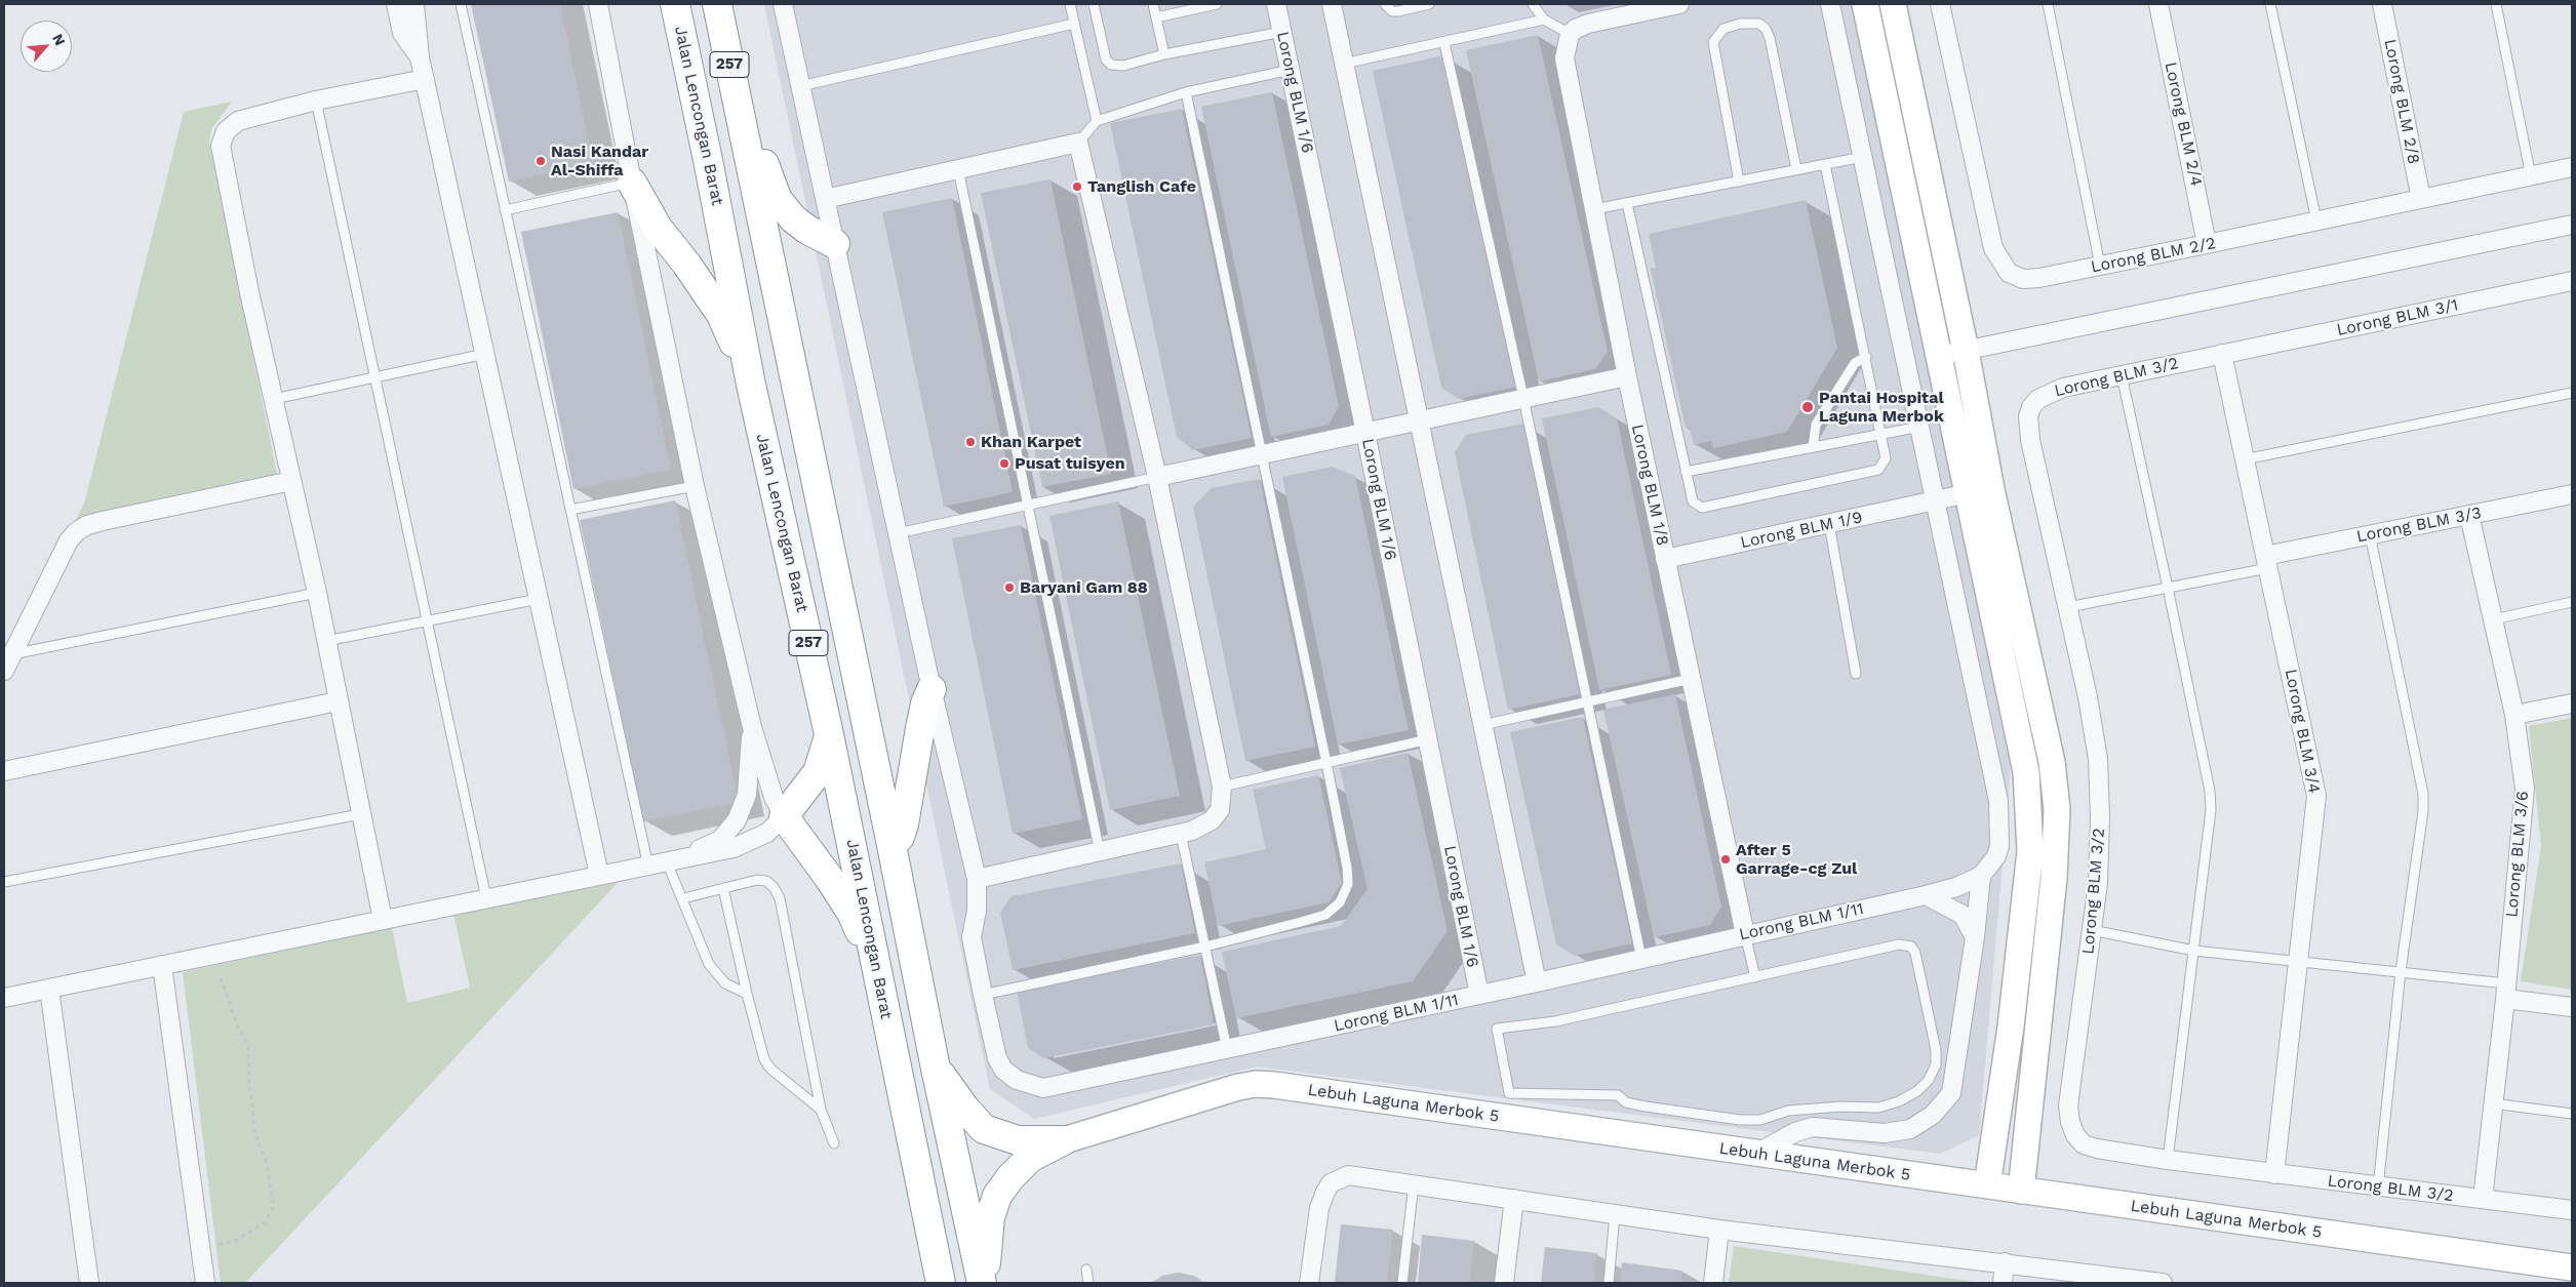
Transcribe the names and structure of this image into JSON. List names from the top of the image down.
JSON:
{
  "streets": {
    "highway": ["257", "Jalan Lencongan Barat"],
    "street": [
      "Lorong BLM 1/6",
      "Lorong BLM 2/8",
      "Lorong BLM 2/4",
      "Lorong BLM 2/2",
      "Lorong BLM 3/1",
      "Lorong BLM 3/2",
      "Lorong BLM 1/8",
      "Lorong BLM 3/3",
      "Lorong BLM 1/9",
      "Lorong BLM 3/4",
      "Lorong BLM 3/6",
      "Lorong BLM 1/11",
      "Lebuh Laguna Merbok 5"
    ]
  },
  "crossings": [
    ["Lorong BLM 1/6", "Lorong BLM 1/11"],
    ["Lorong BLM 2/8", "Lorong BLM 2/2"],
    ["Lorong BLM 2/4", "Lorong BLM 2/2"],
    ["Lorong BLM 3/1", "Lorong BLM 3/2"],
    ["Lorong BLM 3/1", "Lorong BLM 3/4"],
    ["Lorong BLM 3/2", "Lorong BLM 3/4"],
    ["Lorong BLM 3/2", "Lorong BLM 3/6"],
    ["Lorong BLM 1/8", "Lorong BLM 1/9"],
    ["Lorong BLM 1/8", "Lorong BLM 1/11"],
    ["Lorong BLM 3/3", "Lorong BLM 3/4"],
    ["Lorong BLM 3/3", "Lorong BLM 3/6"]
  ],
  "places": [
    "Nasi Kandar Al-Shiffa",
    "Tanglish Cafe",
    "Pantai Hospital Laguna Merbok",
    "Khan Karpet",
    "Pusat tuisyen",
    "Baryani Gam 88",
    "After 5 Garrage-cg Zul"
  ],
  "north": "top right"
}
